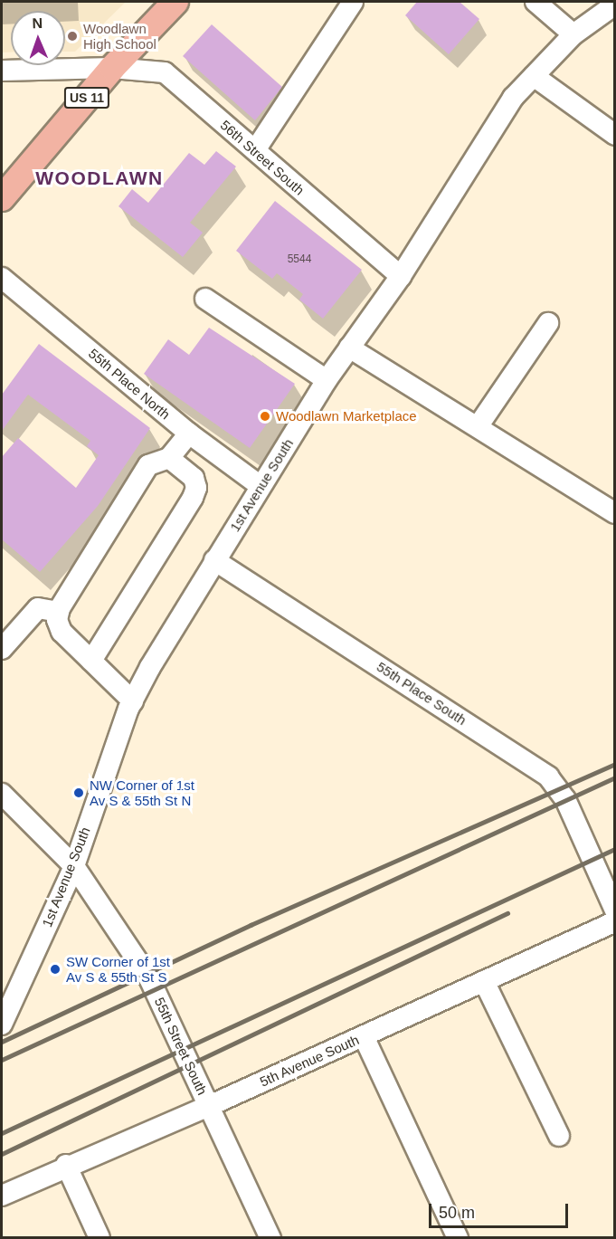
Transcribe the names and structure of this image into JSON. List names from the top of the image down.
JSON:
{
  "streets": {
    "main road": ["US 11"],
    "street": [
      "56th Street South",
      "55th Place North",
      "1st Avenue South",
      "55th Place South",
      "55th Street South",
      "5th Avenue South"
    ]
  },
  "crossings": [
    ["US 11", "56th Street South"],
    ["56th Street South", "1st Avenue South"],
    ["55th Place North", "1st Avenue South"],
    ["1st Avenue South", "55th Place South"],
    ["1st Avenue South", "55th Street South"],
    ["55th Street South", "5th Avenue South"]
  ],
  "districts": ["WOODLAWN"],
  "places": [
    "Woodlawn High School",
    "Woodlawn Marketplace",
    "NW Corner of 1st Av S & 55th St N",
    "SW Corner of 1st Av S & 55th St S"
  ],
  "house_numbers": ["5544"],
  "scale_bar": "50 m",
  "north": "top"
}
